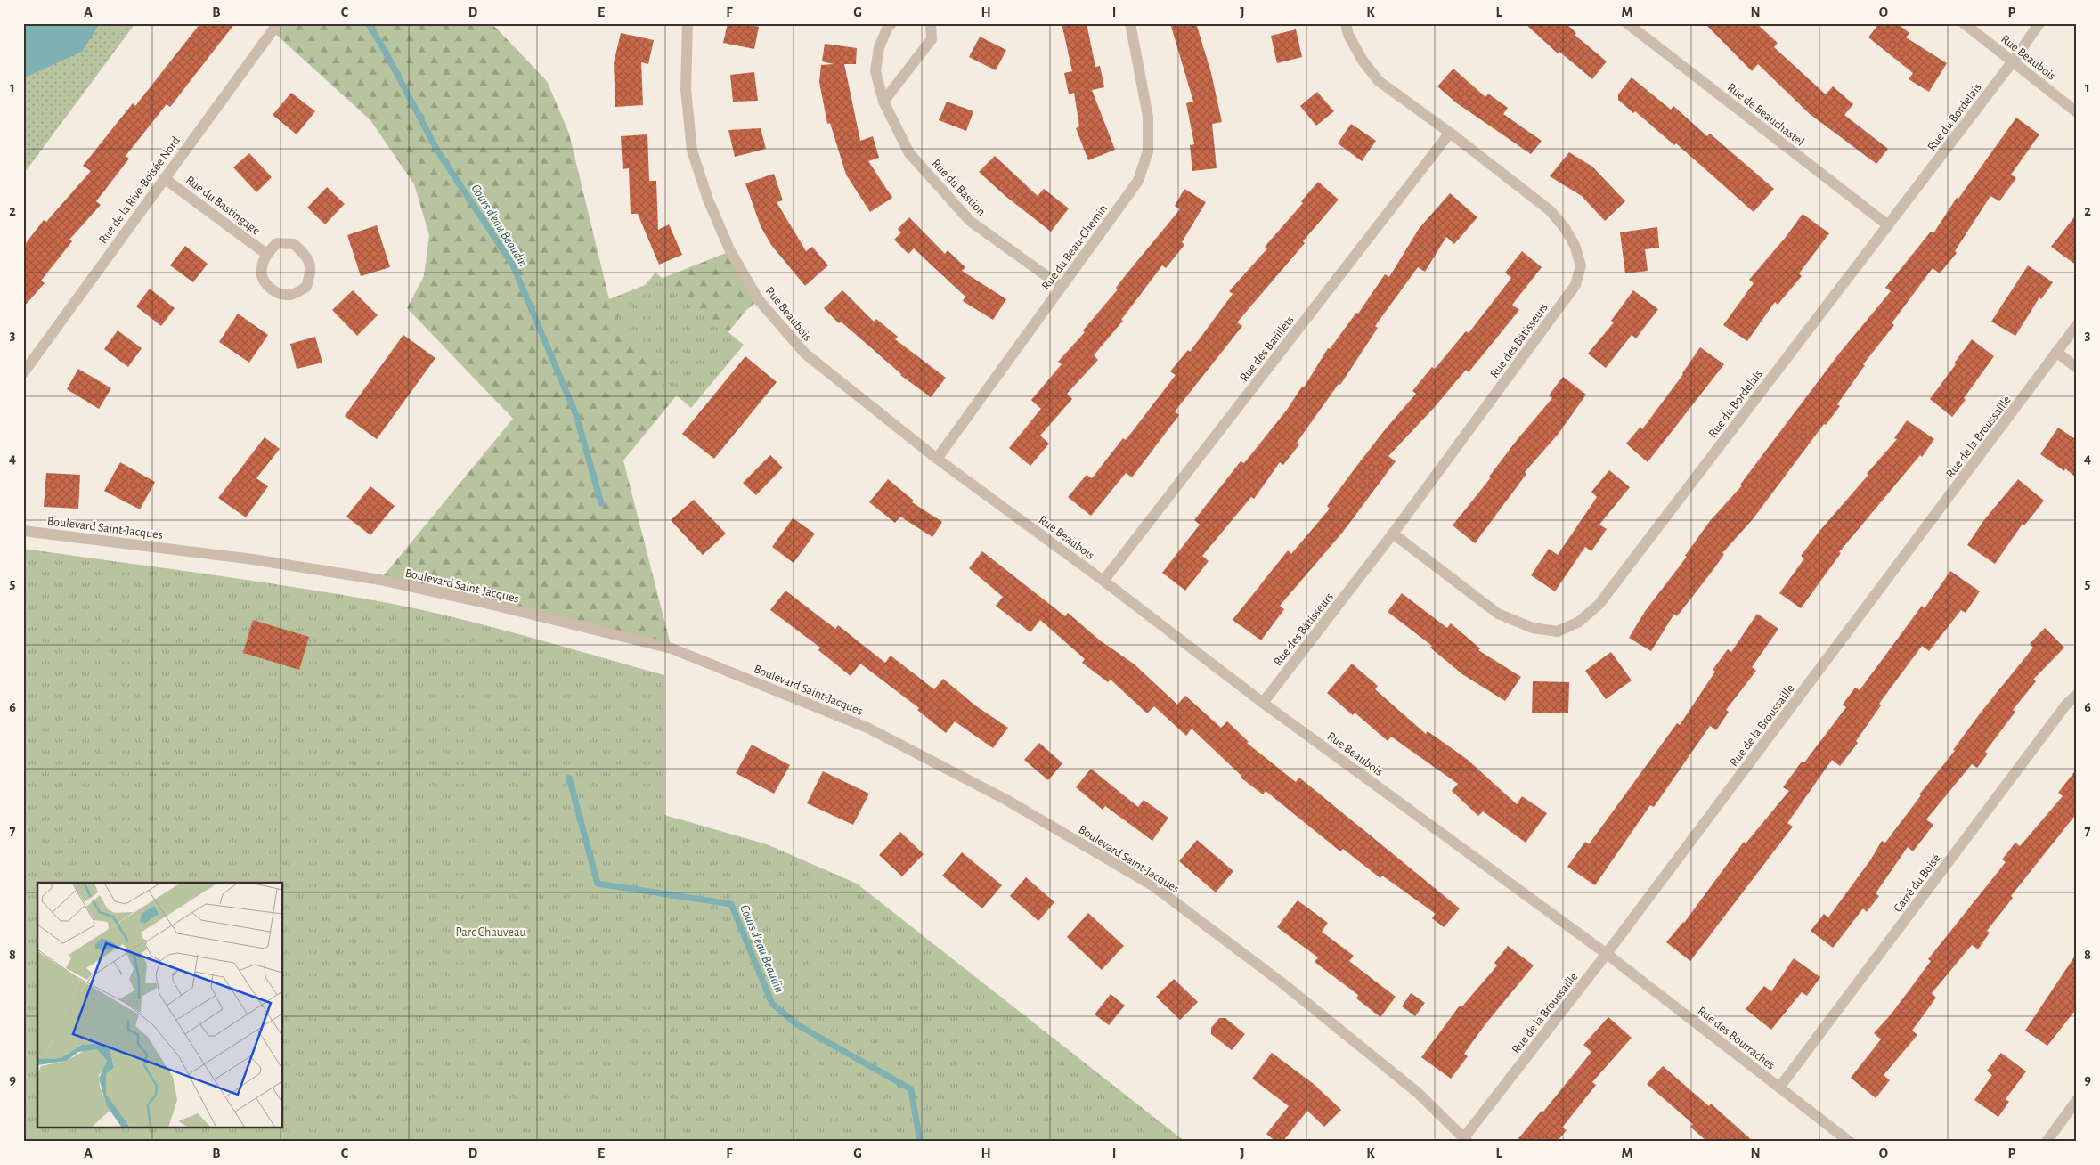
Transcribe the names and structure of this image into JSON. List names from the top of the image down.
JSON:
{
  "streets": {
    "street": [
      "Rue Beaubois",
      "Rue de Beauchastel",
      "Rue du Bordelais",
      "Rue du Bastion",
      "Rue de la Rive-Boisée Nord",
      "Rue du Bastingage",
      "Rue du Beau-Chemin",
      "Rue des Bâtisseurs",
      "Rue des Barillets",
      "Rue de la Broussaille",
      "Boulevard Saint-Jacques",
      "Carré du Boisé",
      "Rue des Bourraches"
    ]
  },
  "crossings": [
    ["Rue Beaubois", "Rue du Bordelais"],
    ["Rue Beaubois", "Rue du Beau-Chemin"],
    ["Rue Beaubois", "Rue des Bâtisseurs"],
    ["Rue Beaubois", "Rue des Barillets"],
    ["Rue Beaubois", "Rue de la Broussaille"],
    ["Rue Beaubois", "Rue des Bourraches"],
    ["Rue de Beauchastel", "Rue du Bordelais"],
    ["Rue du Bordelais", "Rue des Bâtisseurs"],
    ["Rue du Bastion", "Rue du Beau-Chemin"],
    ["Rue de la Rive-Boisée Nord", "Rue du Bastingage"],
    ["Rue des Bâtisseurs", "Rue des Barillets"],
    ["Rue de la Broussaille", "Boulevard Saint-Jacques"],
    ["Rue de la Broussaille", "Rue des Bourraches"],
    ["Carré du Boisé", "Rue des Bourraches"]
  ],
  "water": ["Cours d'eau Beaudin"],
  "parks": ["Parc Chauveau"],
  "grid": {
    "columns": [
      "A",
      "B",
      "C",
      "D",
      "E",
      "F",
      "G",
      "H",
      "I",
      "J",
      "K",
      "L",
      "M",
      "N",
      "O",
      "P"
    ],
    "rows": [
      "1",
      "2",
      "3",
      "4",
      "5",
      "6",
      "7",
      "8",
      "9"
    ]
  }
}
